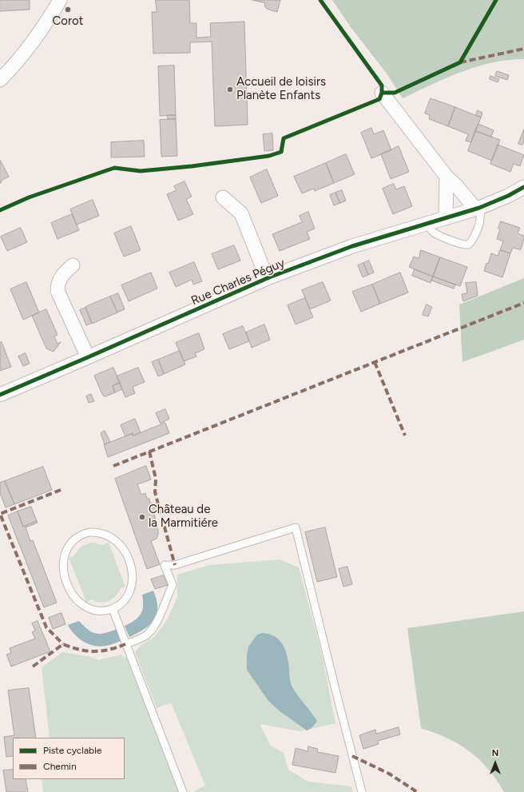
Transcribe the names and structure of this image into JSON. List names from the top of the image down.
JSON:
{
  "streets": {
    "street": ["Rue Charles Péguy"]
  },
  "places": ["Corot", "Accueil de loisirs Planète Enfants", "Château de la Marmitiére"],
  "legend": ["Piste cyclable", "Chemin"],
  "north": "top"
}
